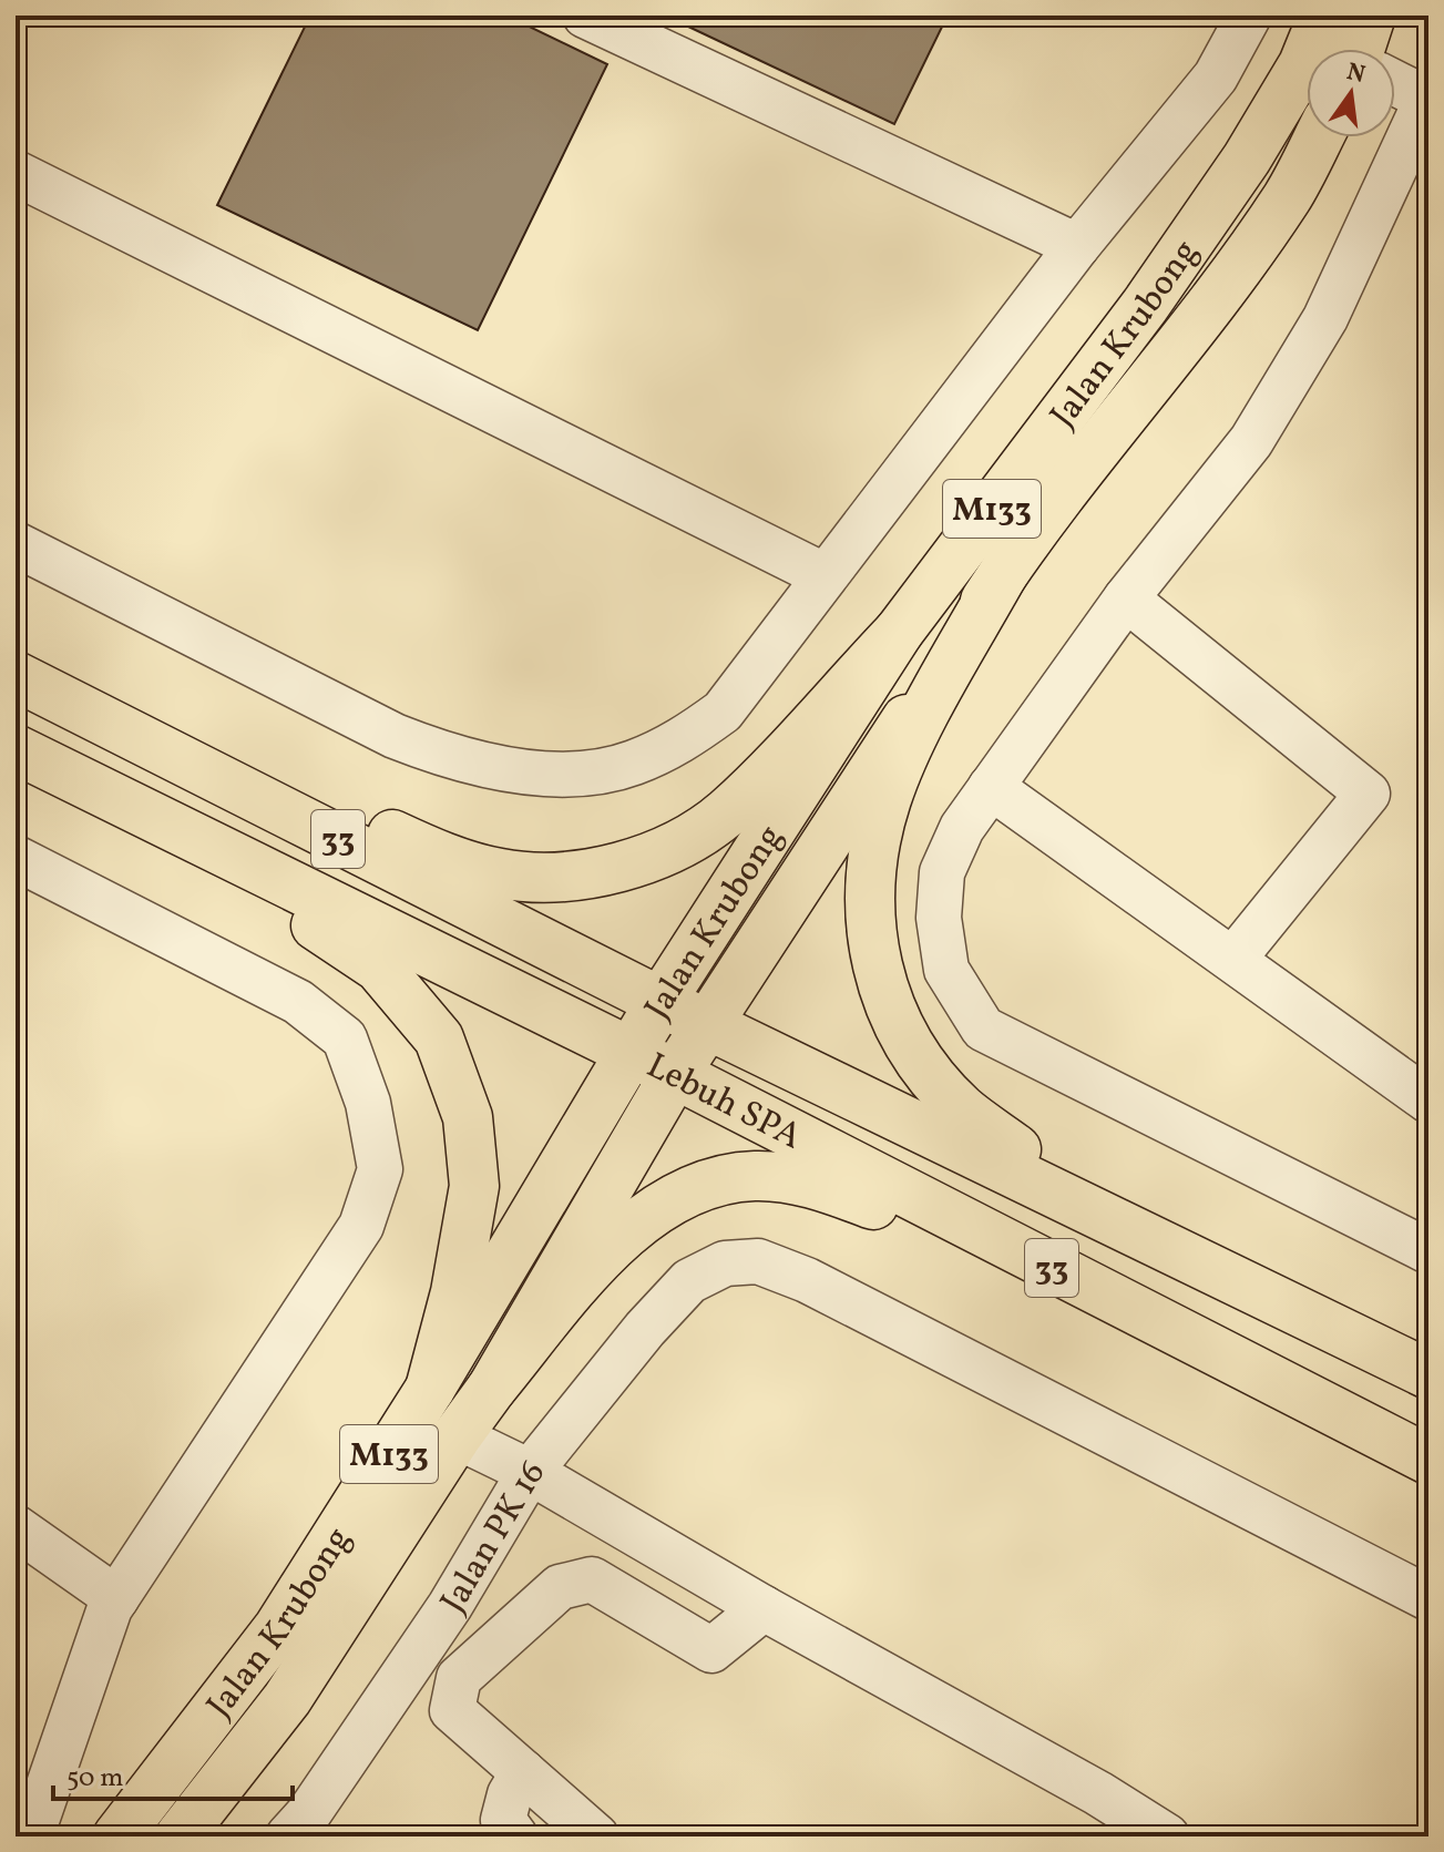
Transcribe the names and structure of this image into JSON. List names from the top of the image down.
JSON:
{
  "streets": {
    "main road": [
      "Jalan Krubong",
      "M133",
      "33",
      "Lebuh SPA"
    ],
    "street": ["Jalan PK 16"]
  },
  "crossings": [
    ["Jalan Krubong", "Lebuh SPA"]
  ],
  "scale_bar": "50 m",
  "north": "top"
}
